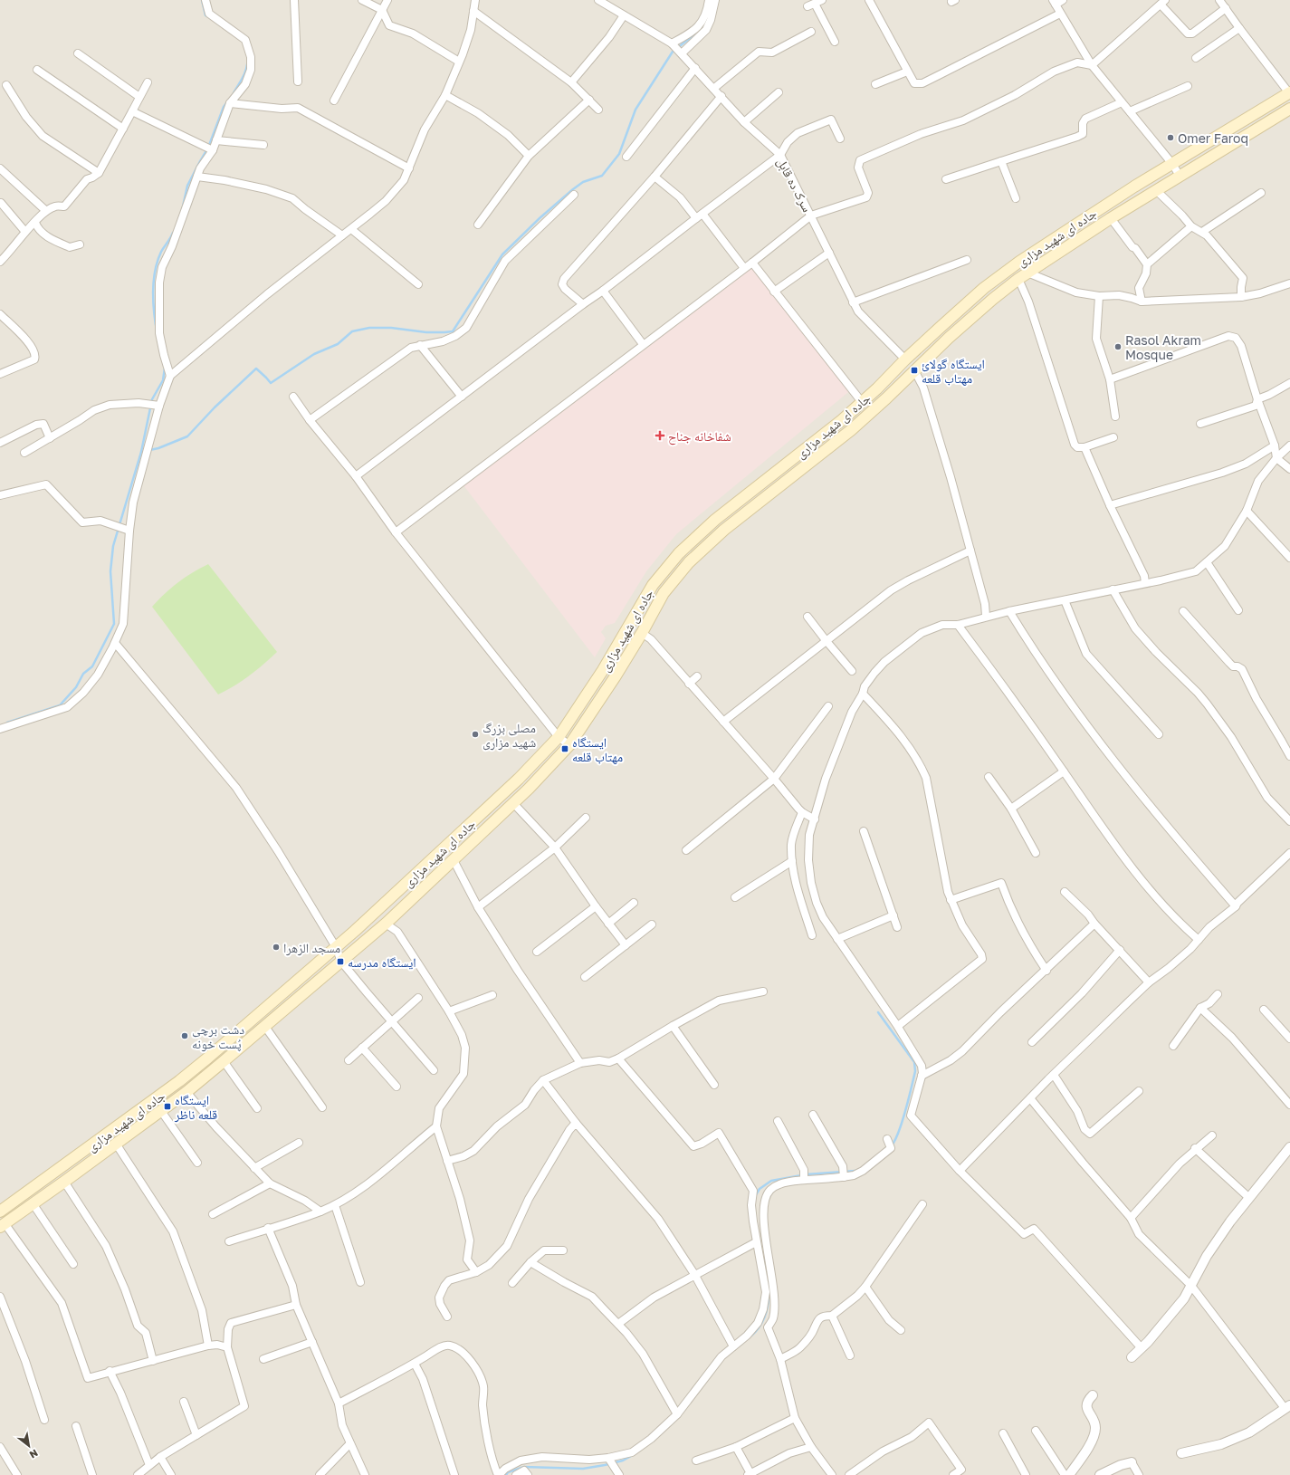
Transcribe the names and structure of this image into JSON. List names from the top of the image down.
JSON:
{
  "streets": {
    "main road": ["جاده ای شهید مزاری"],
    "street": ["سرک ده قابل"]
  },
  "crossings": [
    ["سرک ده قابل", "جاده ای شهید مزاری"]
  ],
  "places": {
    "other": [
      "Omer Faroq",
      "Rasol Akram Mosque",
      "مصلی بزرگ شهید مزاری",
      "مسجد الزهرا",
      "دشت برچی پُست خونه"
    ],
    "transit": [
      "ایستگاه گولائ مهتاب قلعه",
      "ایستگاه مهتاب قلعه",
      "ایستگاه مدرسه",
      "ایستگاه قلعه ناظر"
    ],
    "health": ["شفاخانه جناح"]
  },
  "north": "bottom right"
}
